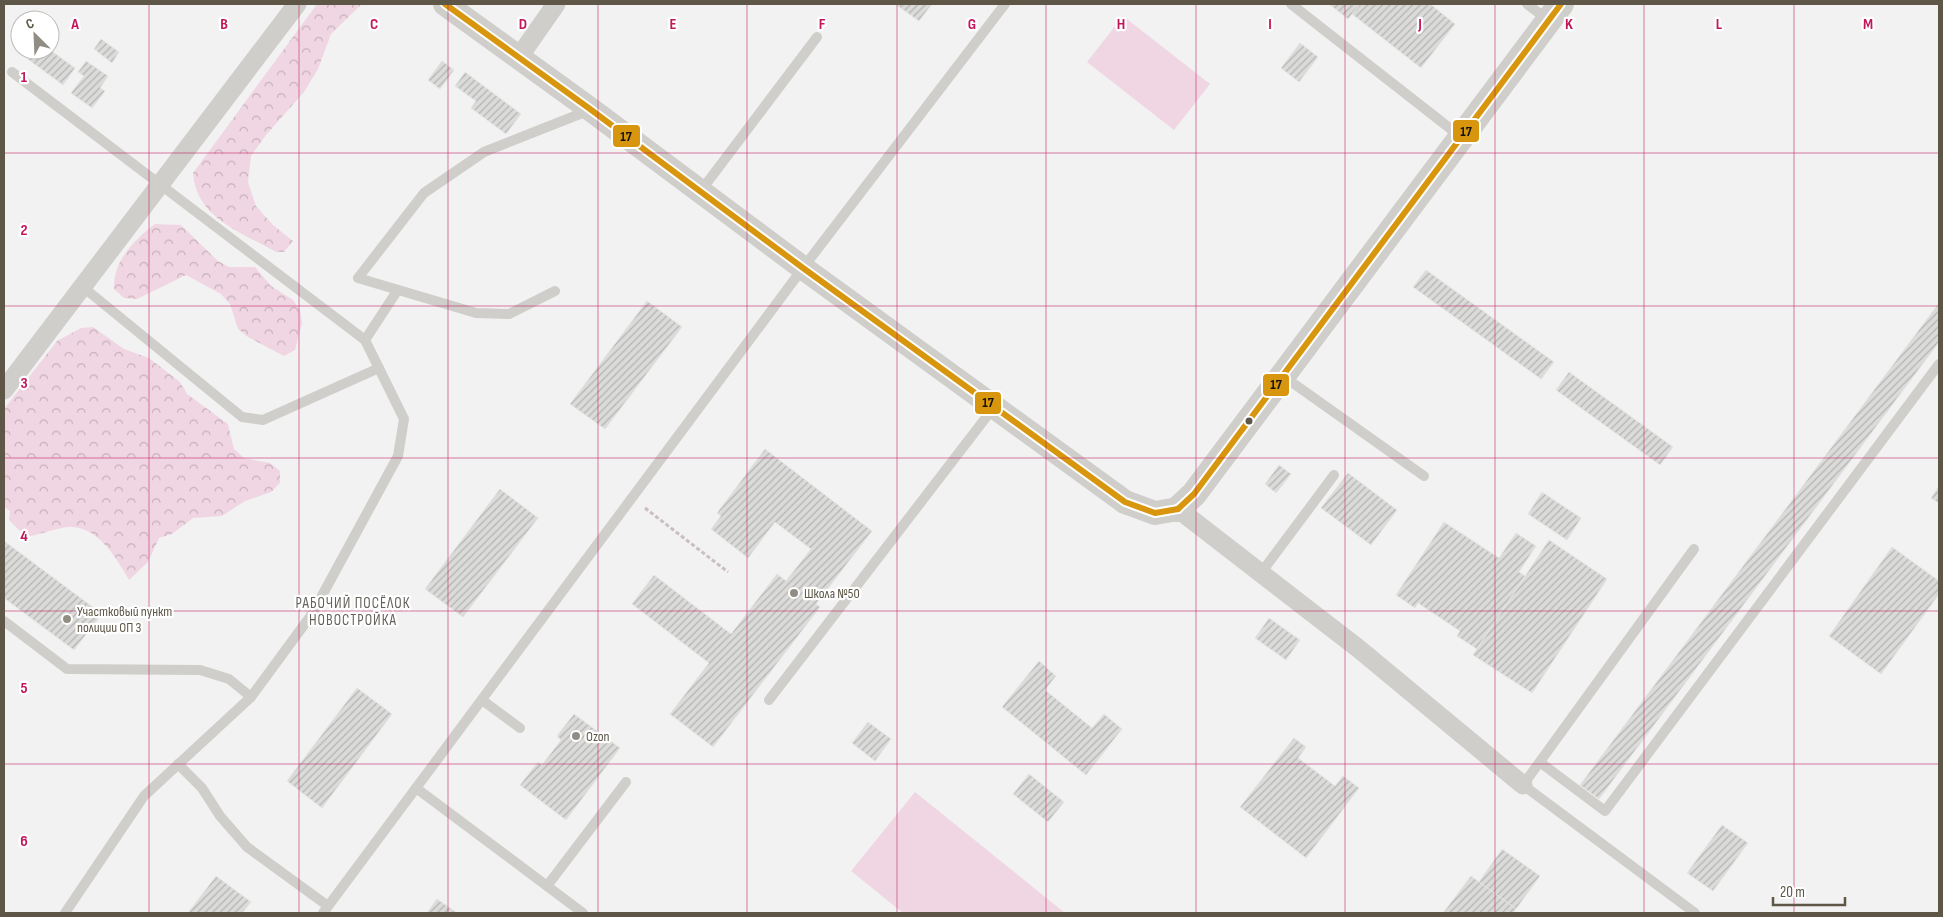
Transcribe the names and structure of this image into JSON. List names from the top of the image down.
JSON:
{
  "districts": ["РАБОЧИЙ ПОСЁЛОК НОВОСТРОЙКА"],
  "places": ["Школа №50", "Участковый пункт полиции ОП 3", "Ozon"],
  "lines": ["transit line 17"],
  "scale_bar": "20 m",
  "north": "top left",
  "grid": {
    "columns": [
      "A",
      "B",
      "C",
      "D",
      "E",
      "F",
      "G",
      "H",
      "I",
      "J",
      "K",
      "L",
      "M"
    ],
    "rows": [
      "1",
      "2",
      "3",
      "4",
      "5",
      "6"
    ]
  }
}
